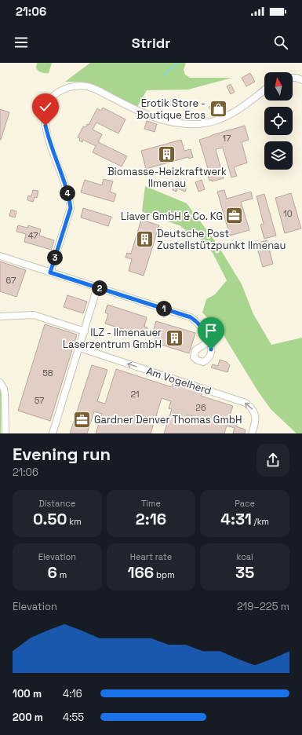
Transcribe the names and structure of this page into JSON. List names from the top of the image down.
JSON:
{
  "streets": {
    "street": ["Am Vogelherd"]
  },
  "one_way": ["Am Vogelherd"],
  "places": {
    "shop": ["Erotik Store - Boutique Eros"],
    "building": ["Biomasse-Heizkraftwerk Ilmenau", "Deutsche Post Zustellstützpunkt Ilmenau", "ILZ - Ilmenauer Laserzentrum GmbH"],
    "office": ["Liaver GmbH & Co. KG", "Gardner Denver Thomas GmbH"]
  },
  "house_numbers": [
    "17",
    "10",
    "47",
    "67",
    "58",
    "21",
    "57",
    "26"
  ],
  "north": "top",
  "page": {
    "status": "21:06",
    "header": "Stridr",
    "pins": [
      "4",
      "3",
      "2",
      "1"
    ],
    "heading": ["Evening run", "21:06"],
    "stats": [
      ["Distance", "0.50 km"],
      ["Time", "2:16"],
      ["Pace", "4:31 /km"],
      ["Elevation", "6 m"],
      ["Heart rate", "166 bpm"],
      ["kcal", "35"]
    ],
    "chart": ["Elevation", "219–225 m"],
    "list": [
      {
        "name": "100 m",
        "note": "4:16"
      },
      {
        "name": "200 m",
        "note": "4:55"
      }
    ]
  }
}
